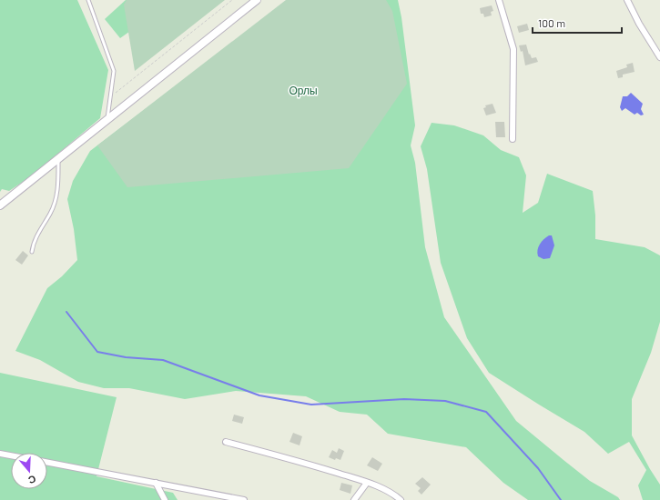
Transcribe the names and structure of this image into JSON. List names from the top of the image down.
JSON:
{
  "parks": ["Орлы"],
  "scale_bar": "100 m",
  "north": "bottom"
}
